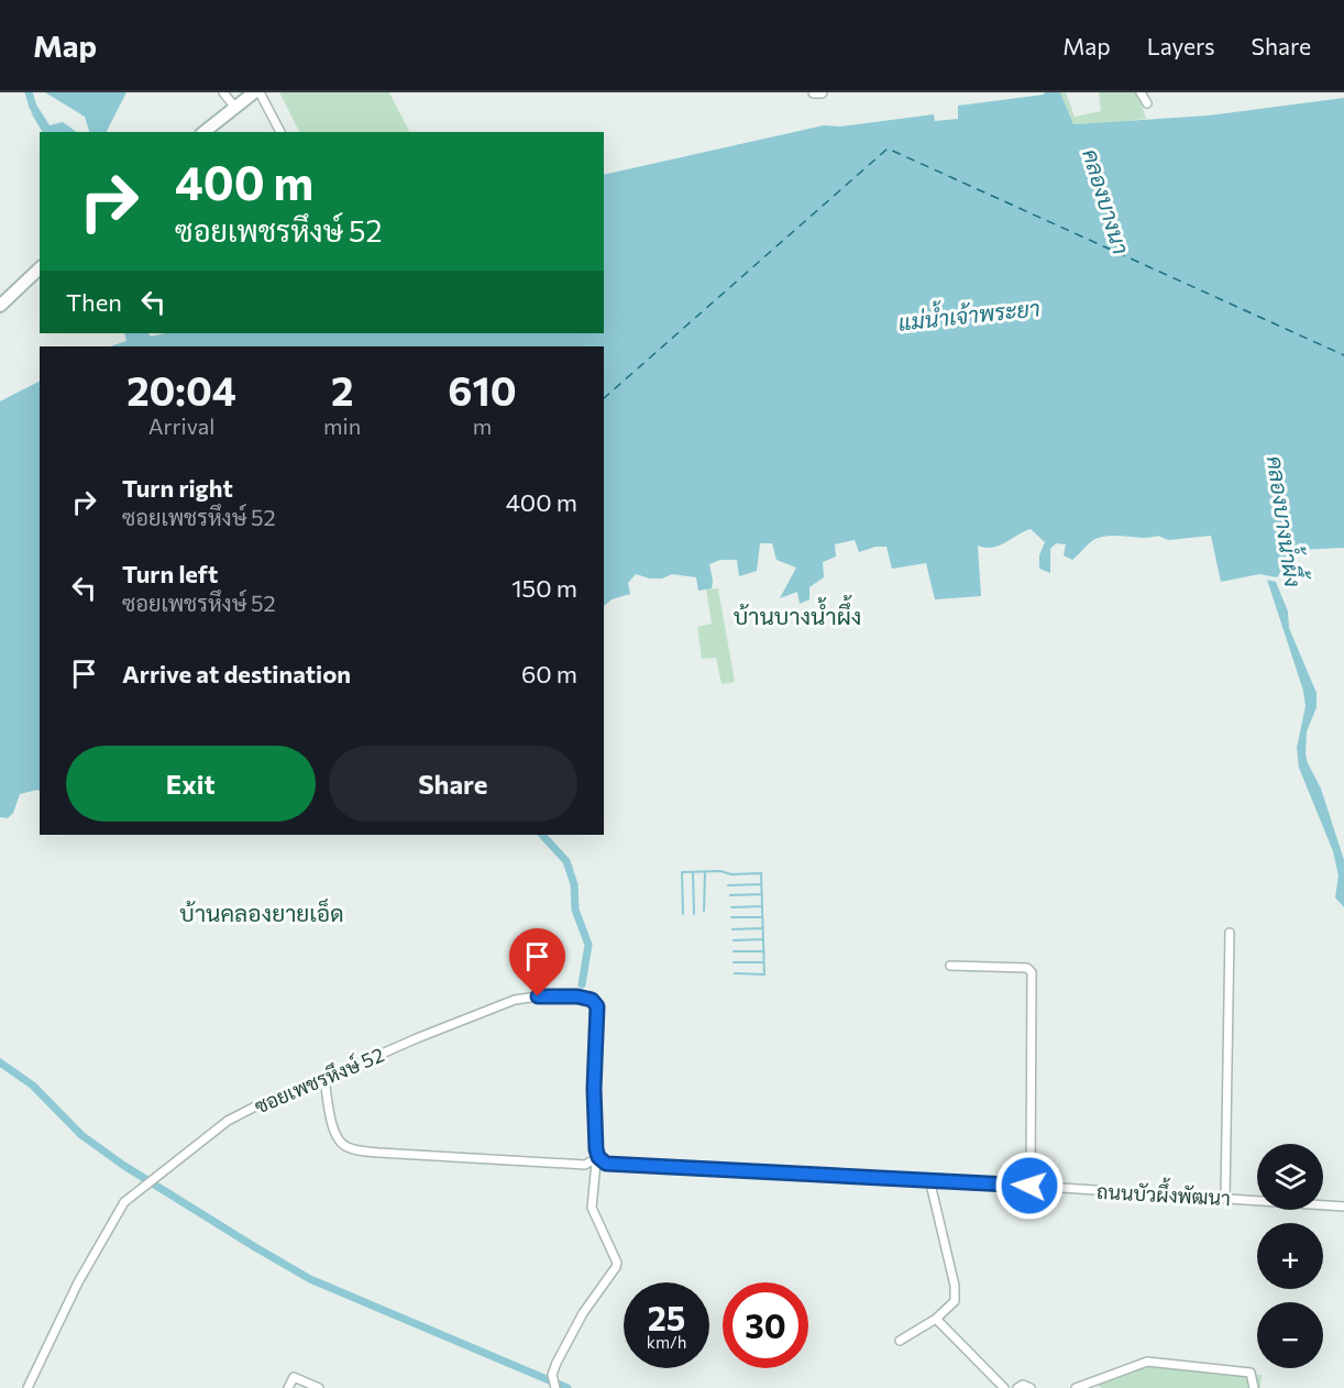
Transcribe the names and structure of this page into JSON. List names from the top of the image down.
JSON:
{
  "streets": {
    "street": ["ซอยเพชรหึงษ์ 52", "ถนนบัวผึ้งพัฒนา"]
  },
  "crossings": [
    ["ซอยเพชรหึงษ์ 52", "ถนนบัวผึ้งพัฒนา"]
  ],
  "districts": ["บ้านบางน้ำผึ้ง", "บ้านคลองยายเอ็ด"],
  "water": ["คลองบางนา", "แม่น้ำเจ้าพระยา", "คลองบางน้ำผึ้ง"],
  "page": {
    "header": "Map",
    "nav": ["Map", "Layers", "Share"],
    "turn": ["400 m", "ซอยเพชรหึงษ์ 52"],
    "then": "Then",
    "eta": [
      "20:04",
      "Arrival",
      "2",
      "min",
      "610",
      "m"
    ],
    "list": [
      {
        "name": "Turn right",
        "note": "ซอยเพชรหึงษ์ 52",
        "value": "400 m"
      },
      {
        "name": "Turn left",
        "note": "ซอยเพชรหึงษ์ 52",
        "value": "150 m"
      },
      {
        "name": "Arrive at destination",
        "value": "60 m"
      }
    ],
    "buttons": ["Exit", "Share"],
    "map_buttons": ["+", "−"],
    "speed": "25 km/h",
    "limit": "30"
  }
}
